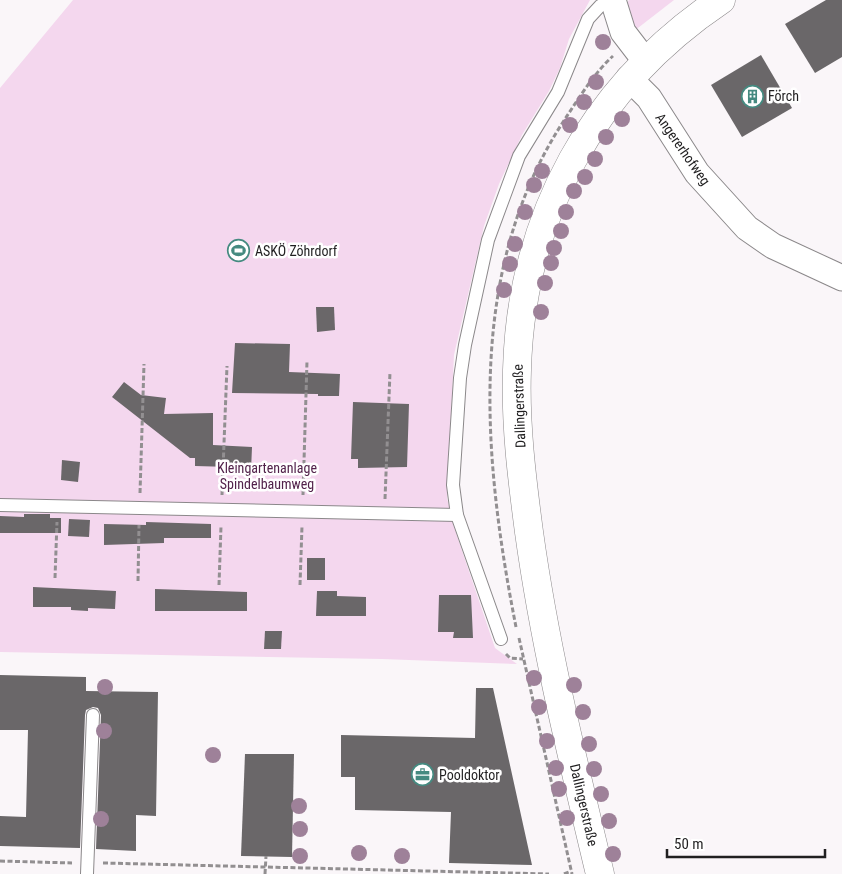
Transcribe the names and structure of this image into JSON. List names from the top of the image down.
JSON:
{
  "streets": {
    "street": ["Angererhofweg", "Dallingerstraße"]
  },
  "crossings": [
    ["Angererhofweg", "Dallingerstraße"]
  ],
  "parks": ["Kleingartenanlage Spindelbaumweg"],
  "places": {
    "building": ["Förch"],
    "sports": ["ASKÖ Zöhrdorf"],
    "office": ["Pooldoktor"]
  },
  "scale_bar": "50 m"
}
